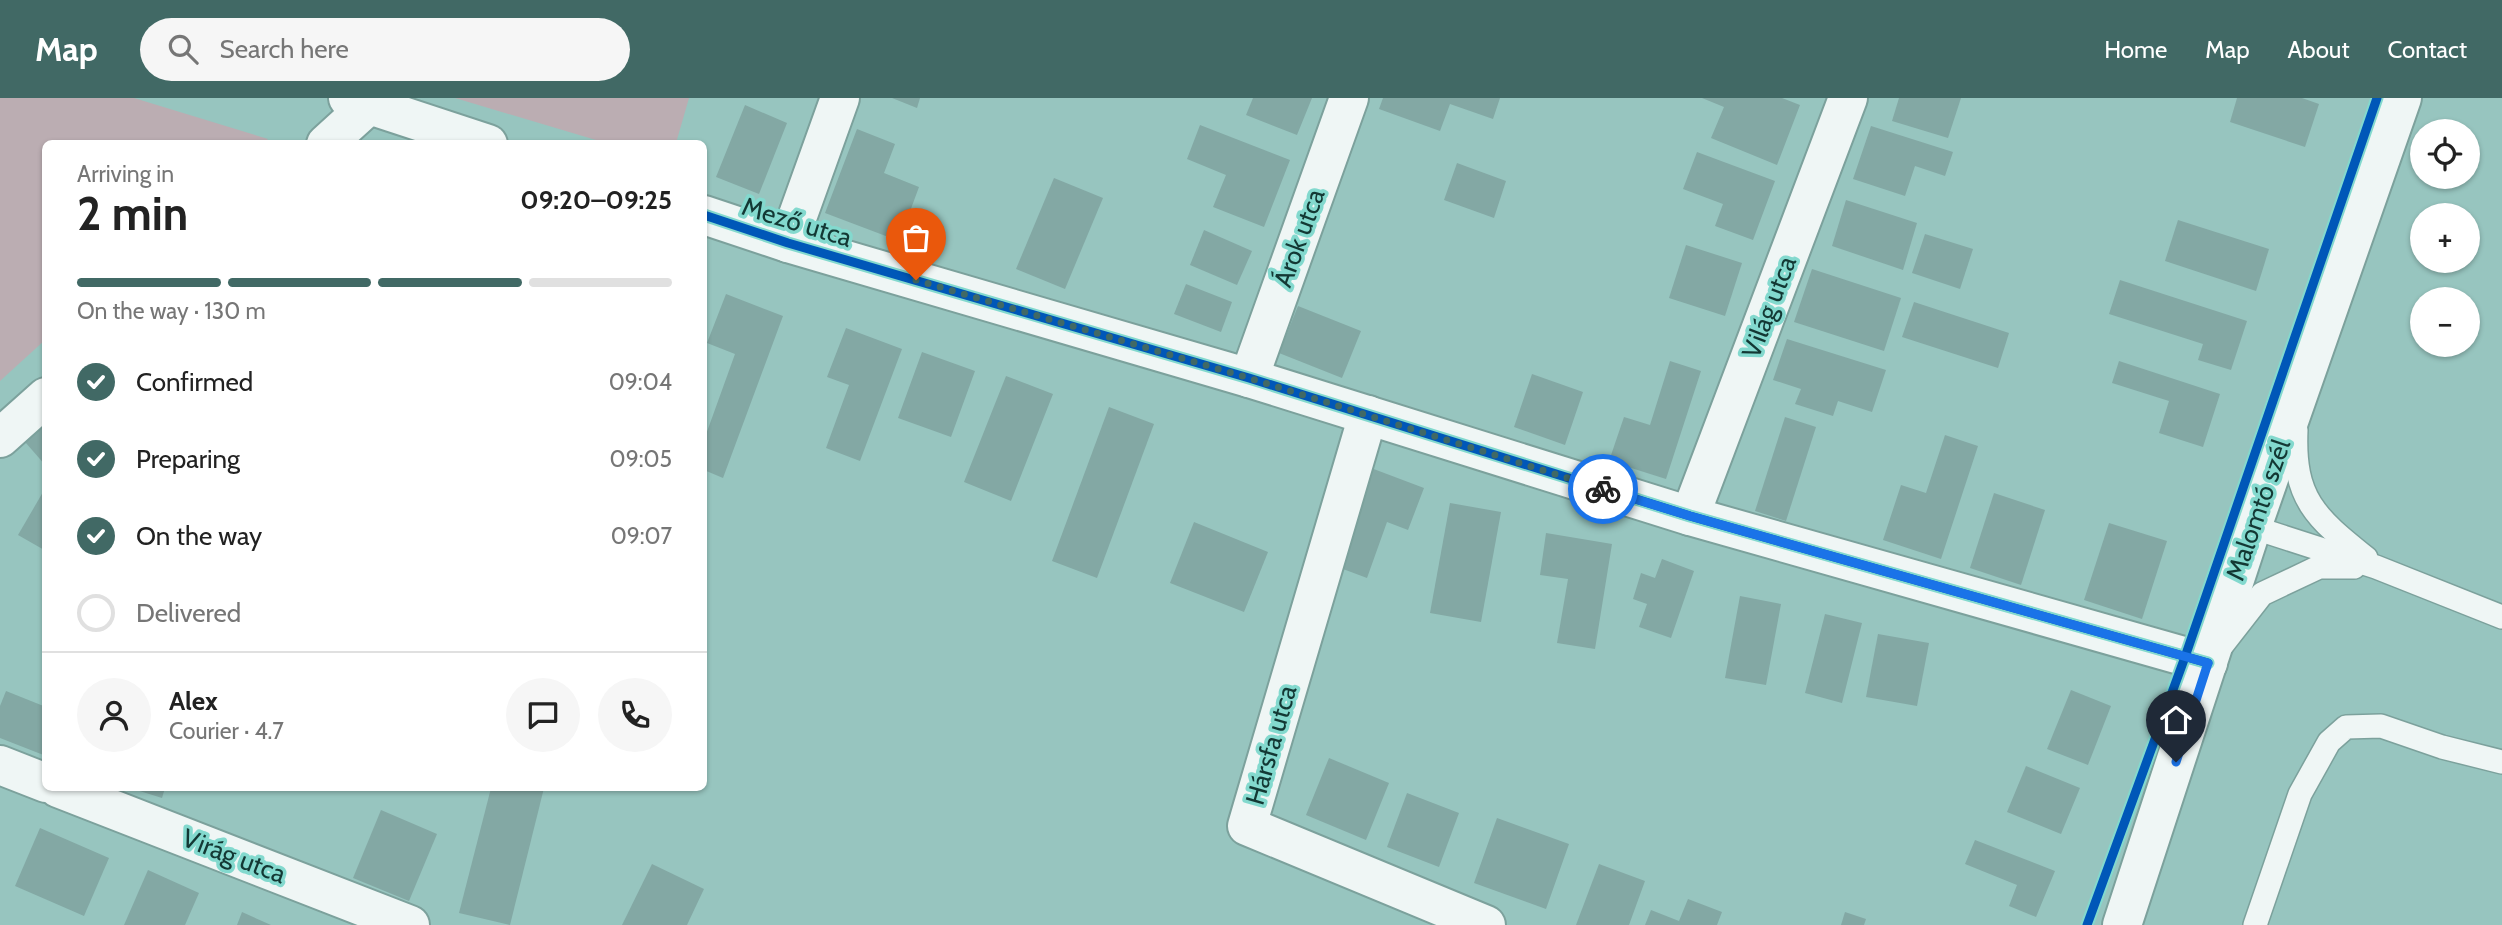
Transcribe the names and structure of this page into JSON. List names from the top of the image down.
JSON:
{
  "streets": {
    "street": [
      "Mező utca",
      "Árok utca",
      "Világ utca",
      "Malomtó szél",
      "Hársfa utca",
      "Virág utca"
    ]
  },
  "crossings": [
    ["Mező utca", "Árok utca"],
    ["Mező utca", "Világ utca"],
    ["Mező utca", "Malomtó szél"],
    ["Mező utca", "Hársfa utca"]
  ],
  "page": {
    "header": "Map",
    "search": "Search here",
    "nav": [
      "Home",
      "Map",
      "About",
      "Contact"
    ],
    "map_buttons": ["+", "−"],
    "heading": ["2 min", "Arriving in", "09:20–09:25"],
    "panel": ["Alex", "Courier · 4.7"],
    "bar": "On the way · 130 m",
    "list": [
      ["Confirmed", "09:04"],
      ["Preparing", "09:05"],
      ["On the way", "09:07"],
      "Delivered"
    ]
  }
}
